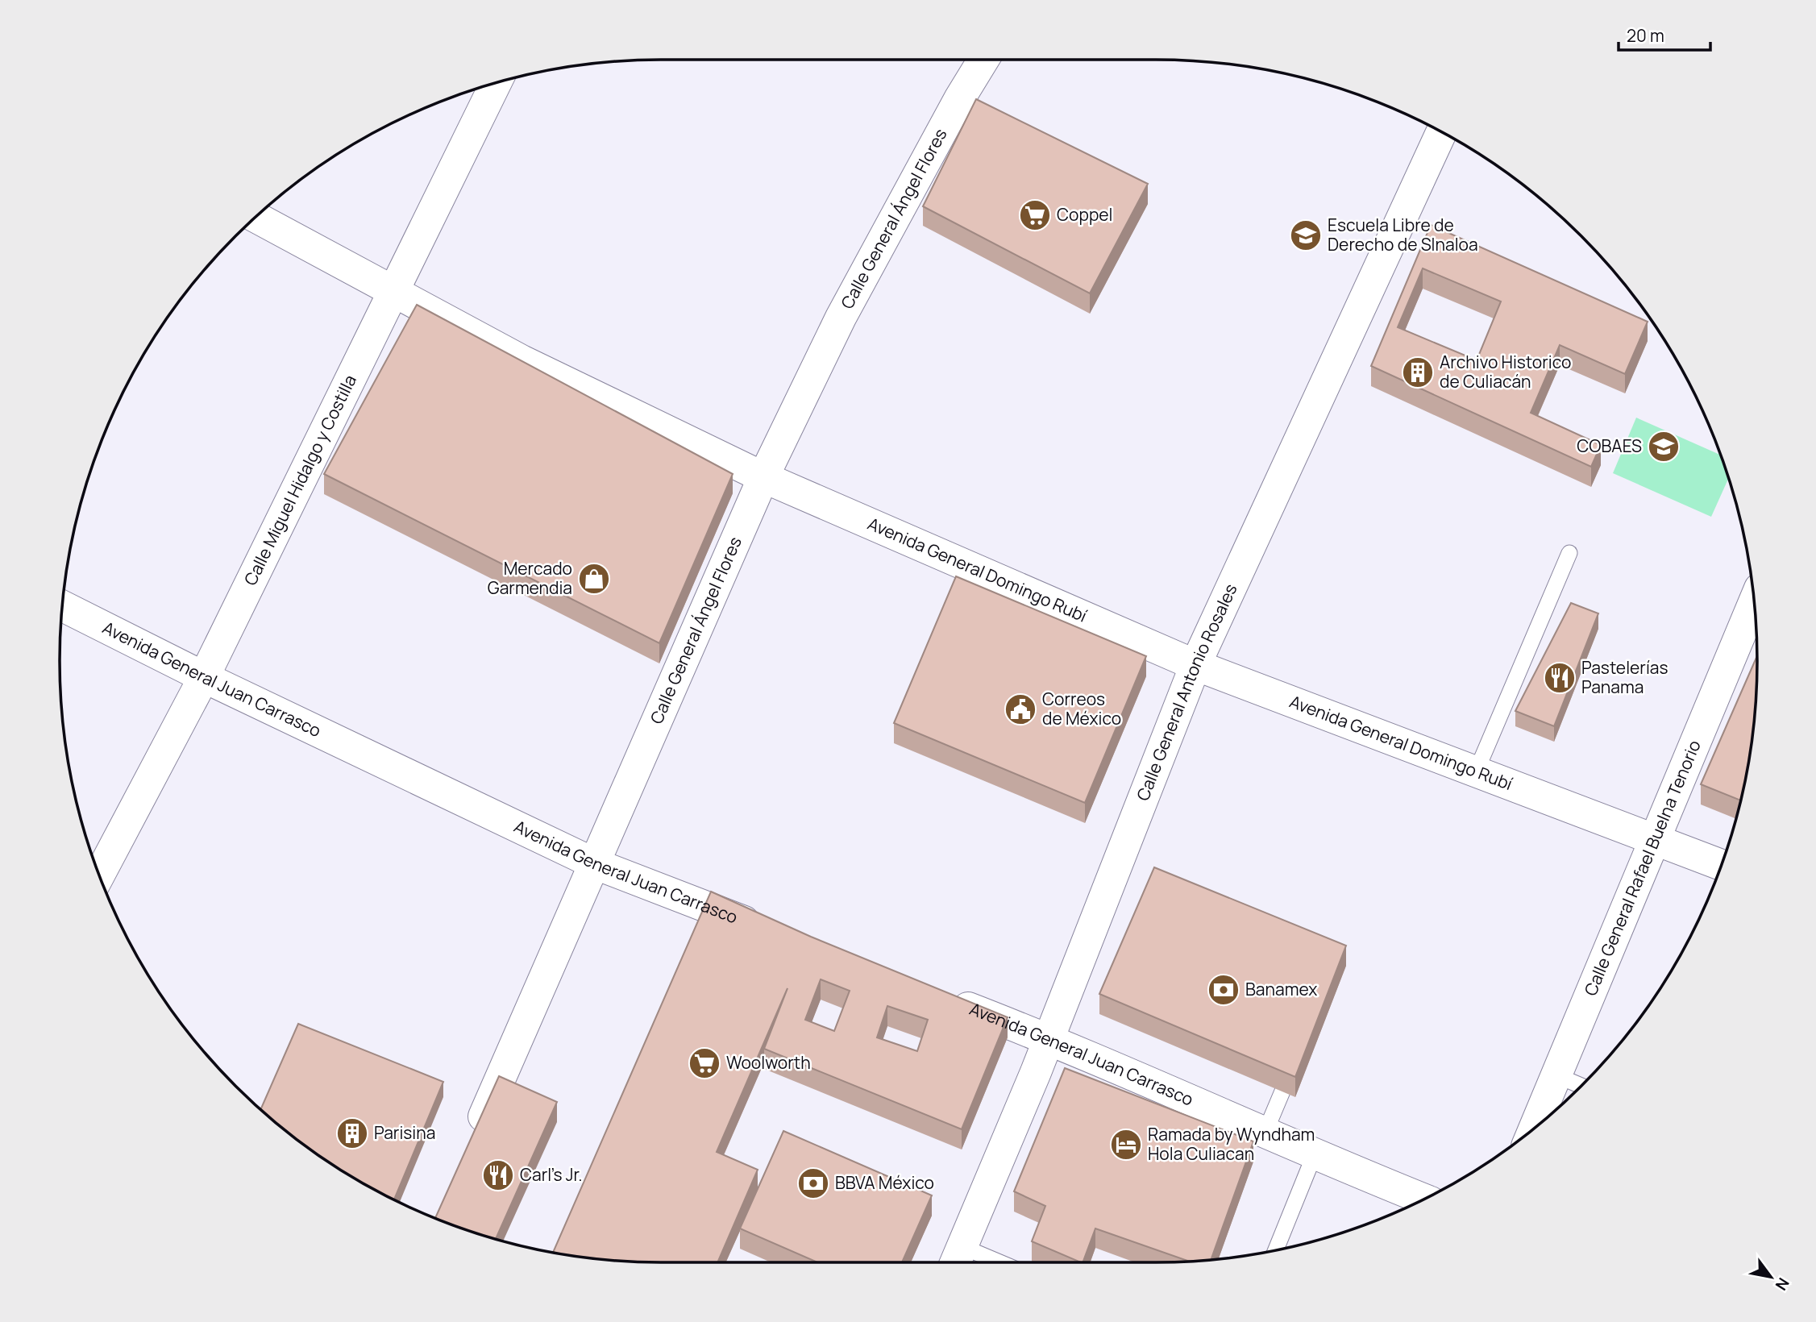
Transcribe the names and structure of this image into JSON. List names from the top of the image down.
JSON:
{
  "streets": {
    "street": [
      "Calle General Ángel Flores",
      "Calle Miguel Hidalgo y Costilla",
      "Avenida General Domingo Rubí",
      "Avenida General Juan Carrasco",
      "Calle General Antonio Rosales",
      "Calle General Rafael Buelna Tenorio"
    ]
  },
  "crossings": [
    ["Calle General Ángel Flores", "Avenida General Domingo Rubí"],
    ["Calle General Ángel Flores", "Avenida General Juan Carrasco"],
    ["Calle Miguel Hidalgo y Costilla", "Avenida General Domingo Rubí"],
    ["Calle Miguel Hidalgo y Costilla", "Avenida General Juan Carrasco"],
    ["Avenida General Domingo Rubí", "Calle General Antonio Rosales"],
    ["Avenida General Domingo Rubí", "Calle General Rafael Buelna Tenorio"],
    ["Avenida General Juan Carrasco", "Calle General Antonio Rosales"]
  ],
  "places": {
    "supermarket": ["Coppel", "Woolworth"],
    "school or university": ["Escuela Libre de Derecho de SInaloa", "COBAES"],
    "building": ["Archivo Historico de Culiacán", "Parisina"],
    "shop": ["Mercado Garmendia"],
    "restaurant": ["Pastelerías Panama", "Carl's Jr."],
    "public building": ["Correos de México"],
    "bank": ["Banamex", "BBVA México"],
    "hotel": ["Ramada by Wyndham Hola Culiacan"]
  },
  "scale_bar": "20 m",
  "north": "bottom right"
}
